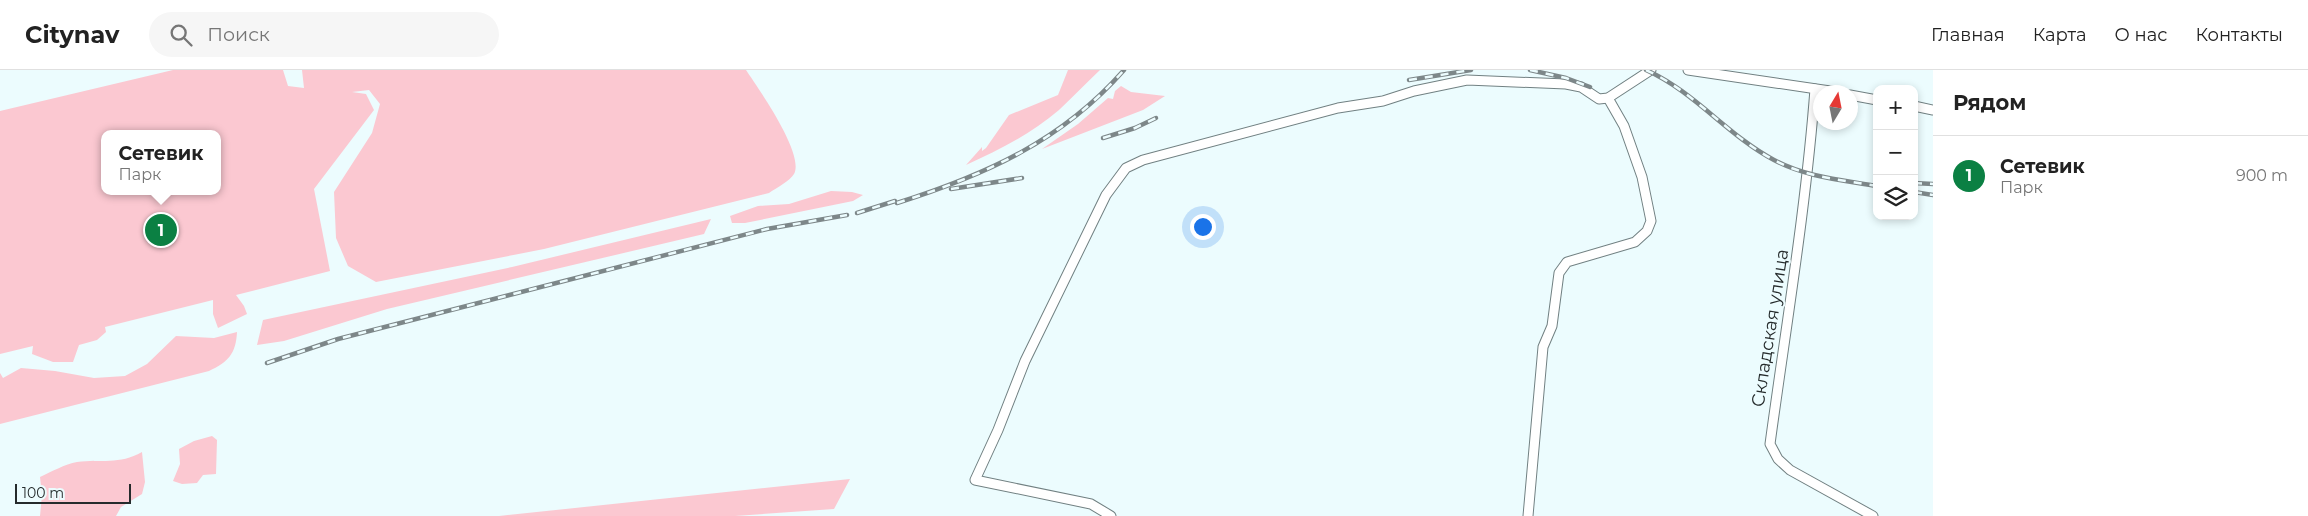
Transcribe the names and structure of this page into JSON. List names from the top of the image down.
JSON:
{
  "streets": {
    "street": ["Складская улица"]
  },
  "scale_bar": "100 m",
  "north": "top",
  "page": {
    "header": "Citynav",
    "search": "Поиск",
    "nav": [
      "Главная",
      "Карта",
      "О нас",
      "Контакты"
    ],
    "heading": "Рядом",
    "map_buttons": ["+", "−"],
    "popup": ["Сетевик", "Парк"],
    "list": [
      {
        "mark": "1",
        "name": "Сетевик",
        "note": "Парк",
        "value": "900 m"
      }
    ],
    "pins": "1",
    "scale": "100 m"
  }
}
